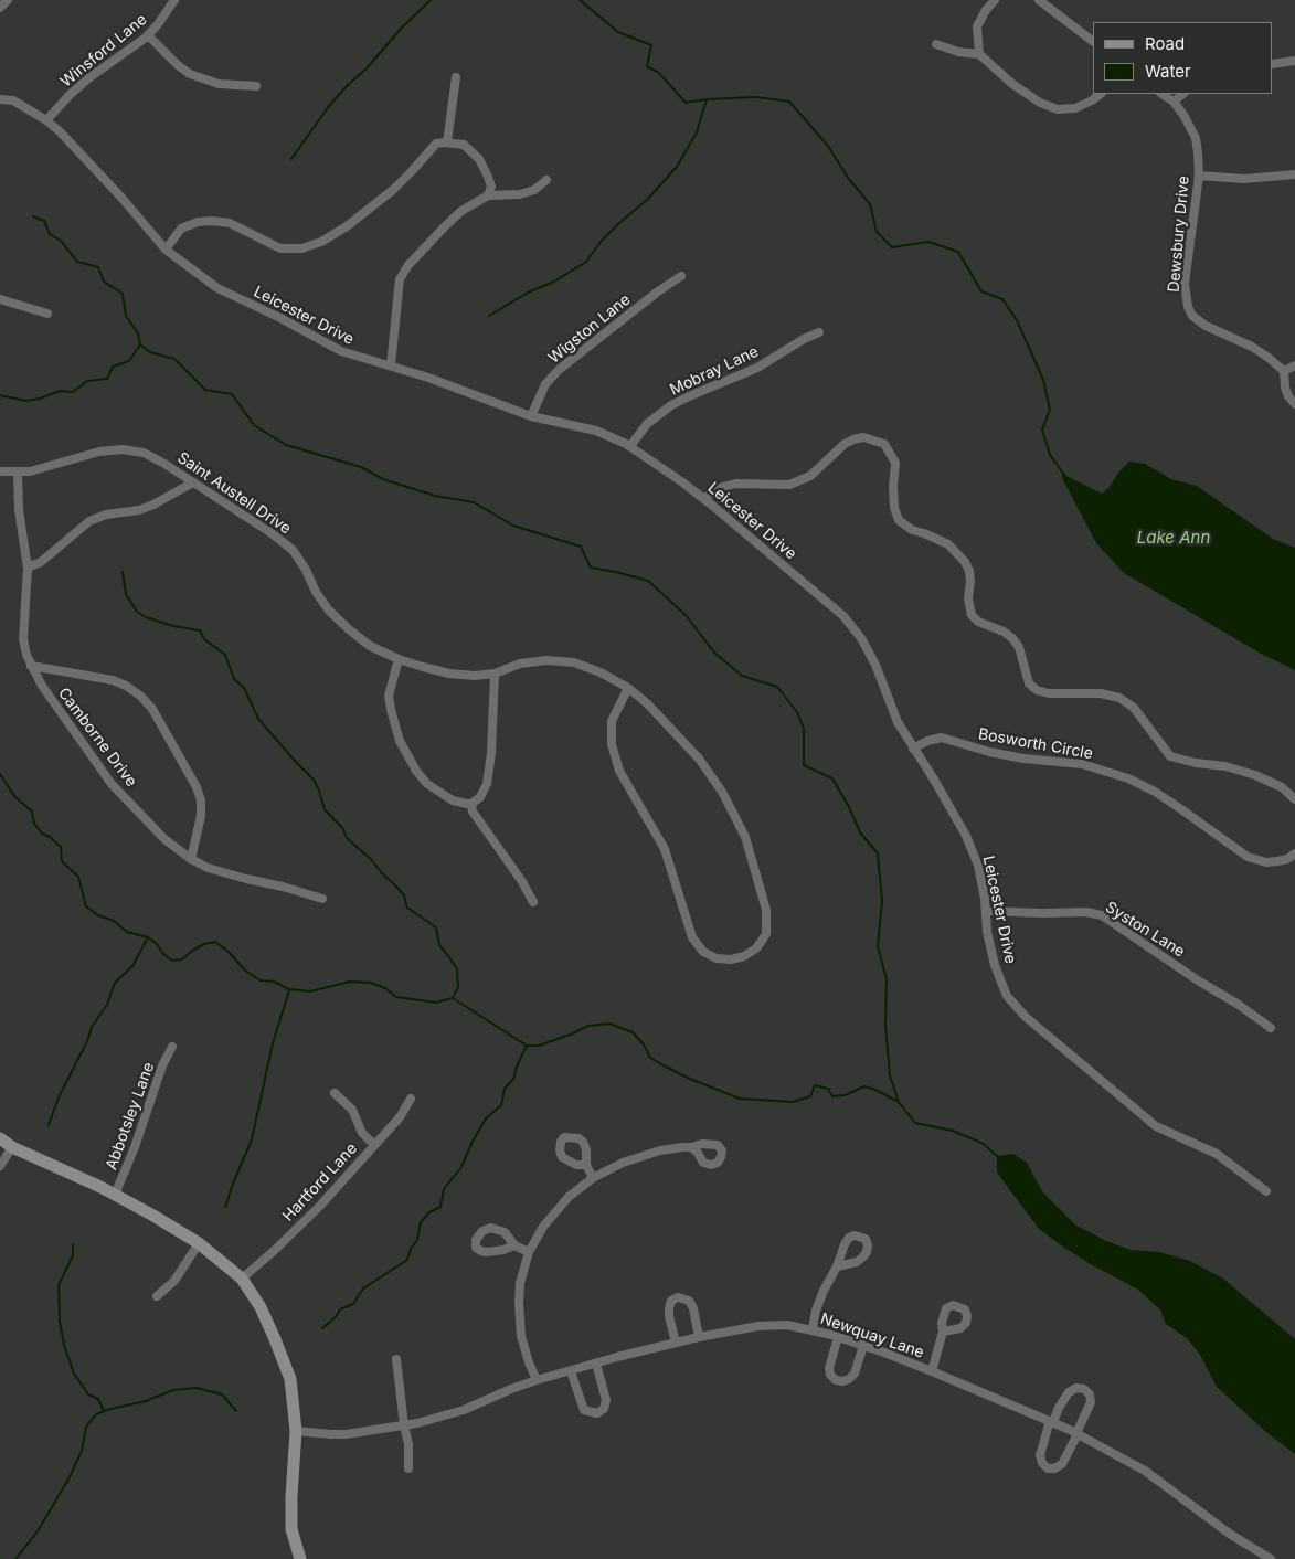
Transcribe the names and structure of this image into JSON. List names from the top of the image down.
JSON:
{
  "streets": {
    "street": [
      "Winsford Lane",
      "Dewsbury Drive",
      "Leicester Drive",
      "Wigston Lane",
      "Mobray Lane",
      "Saint Austell Drive",
      "Camborne Drive",
      "Bosworth Circle",
      "Syston Lane",
      "Abbotsley Lane",
      "Hartford Lane",
      "Newquay Lane"
    ]
  },
  "crossings": [
    ["Winsford Lane", "Leicester Drive"],
    ["Leicester Drive", "Wigston Lane"],
    ["Leicester Drive", "Mobray Lane"],
    ["Leicester Drive", "Bosworth Circle"],
    ["Leicester Drive", "Syston Lane"],
    ["Saint Austell Drive", "Camborne Drive"]
  ],
  "water": ["Lake Ann"],
  "legend": ["Road", "Water"]
}
